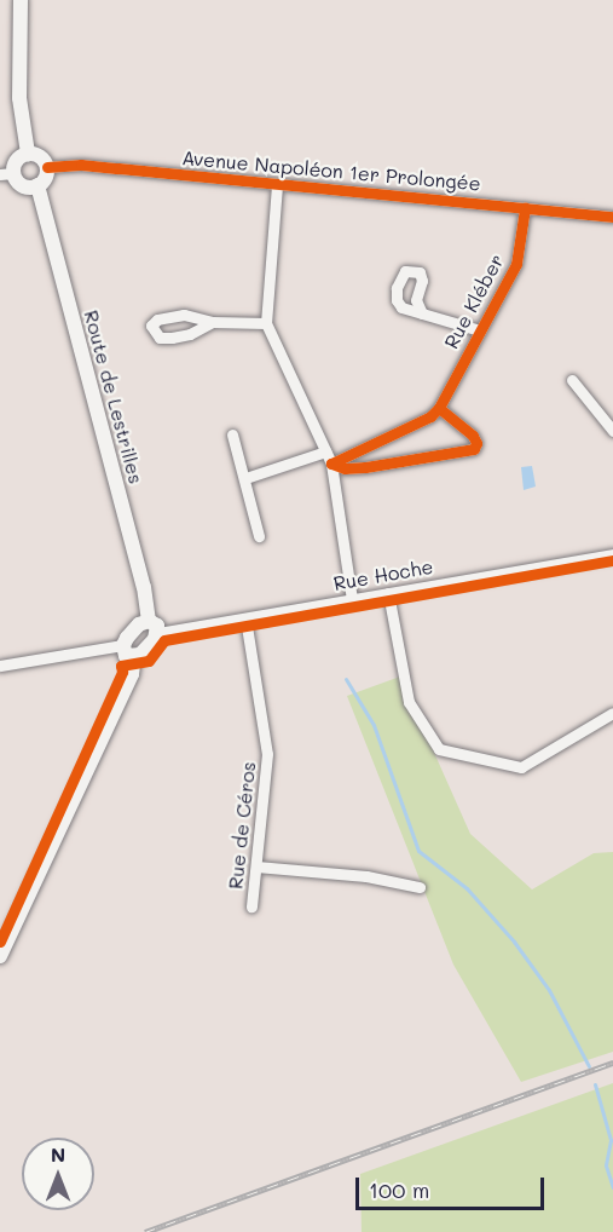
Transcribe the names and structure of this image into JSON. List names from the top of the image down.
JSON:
{
  "streets": {
    "street": [
      "Avenue Napoléon 1er Prolongée",
      "Rue Kléber",
      "Route de Lestrilles",
      "Rue Hoche",
      "Rue de Céros"
    ]
  },
  "crossings": [
    ["Avenue Napoléon 1er Prolongée", "Rue Kléber"],
    ["Avenue Napoléon 1er Prolongée", "Route de Lestrilles"],
    ["Route de Lestrilles", "Rue Hoche"],
    ["Rue Hoche", "Rue de Céros"]
  ],
  "scale_bar": "100 m",
  "north": "top"
}
